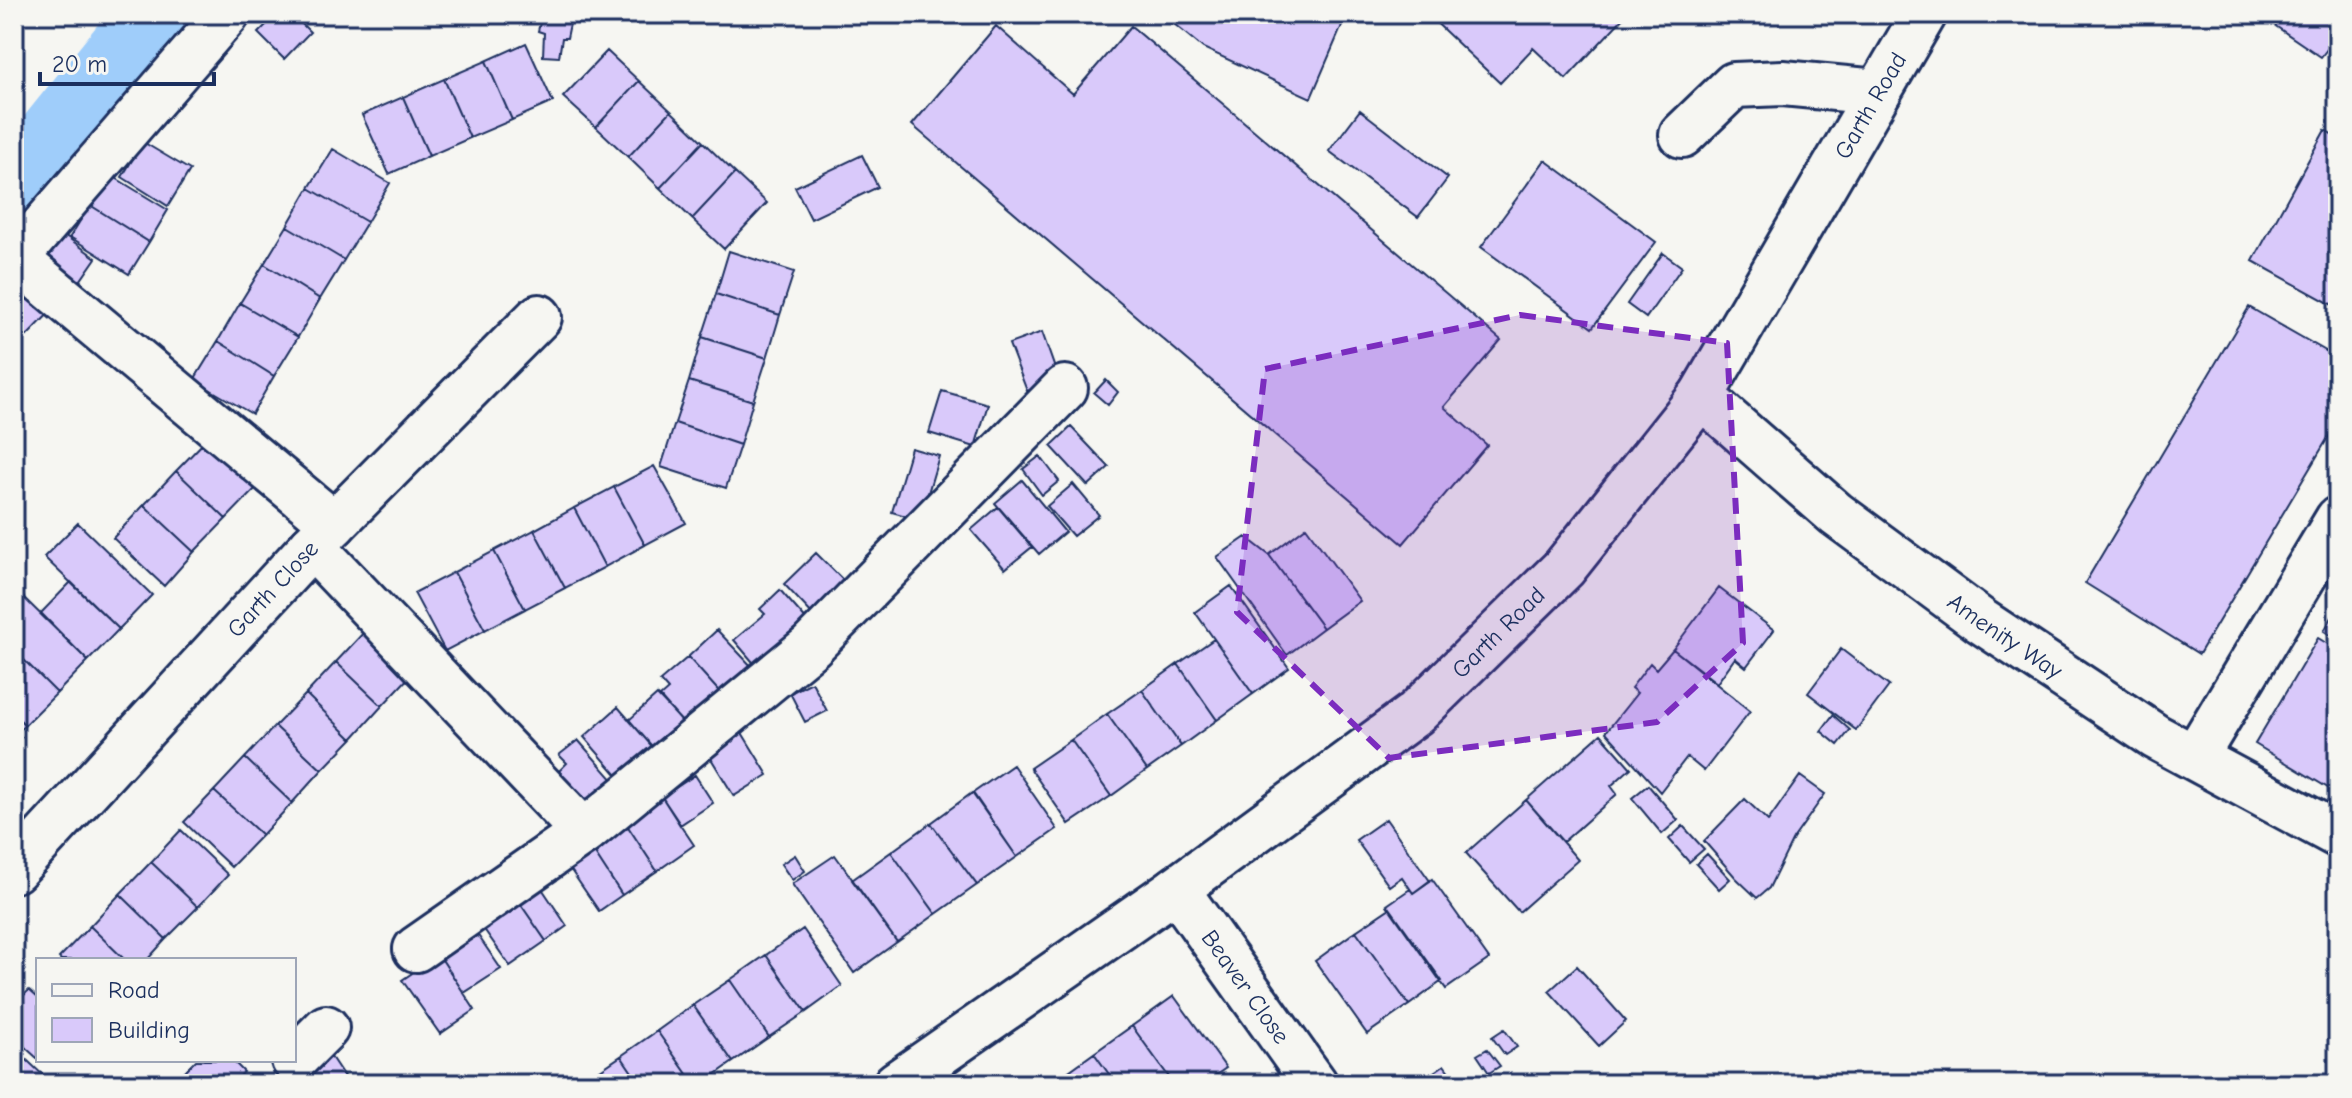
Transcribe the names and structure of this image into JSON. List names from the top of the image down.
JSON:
{
  "streets": {
    "street": [
      "Garth Road",
      "Garth Close",
      "Amenity Way",
      "Beaver Close"
    ]
  },
  "crossings": [
    ["Garth Road", "Amenity Way"],
    ["Garth Road", "Beaver Close"]
  ],
  "legend": ["Road", "Building"],
  "scale_bar": "20 m"
}
